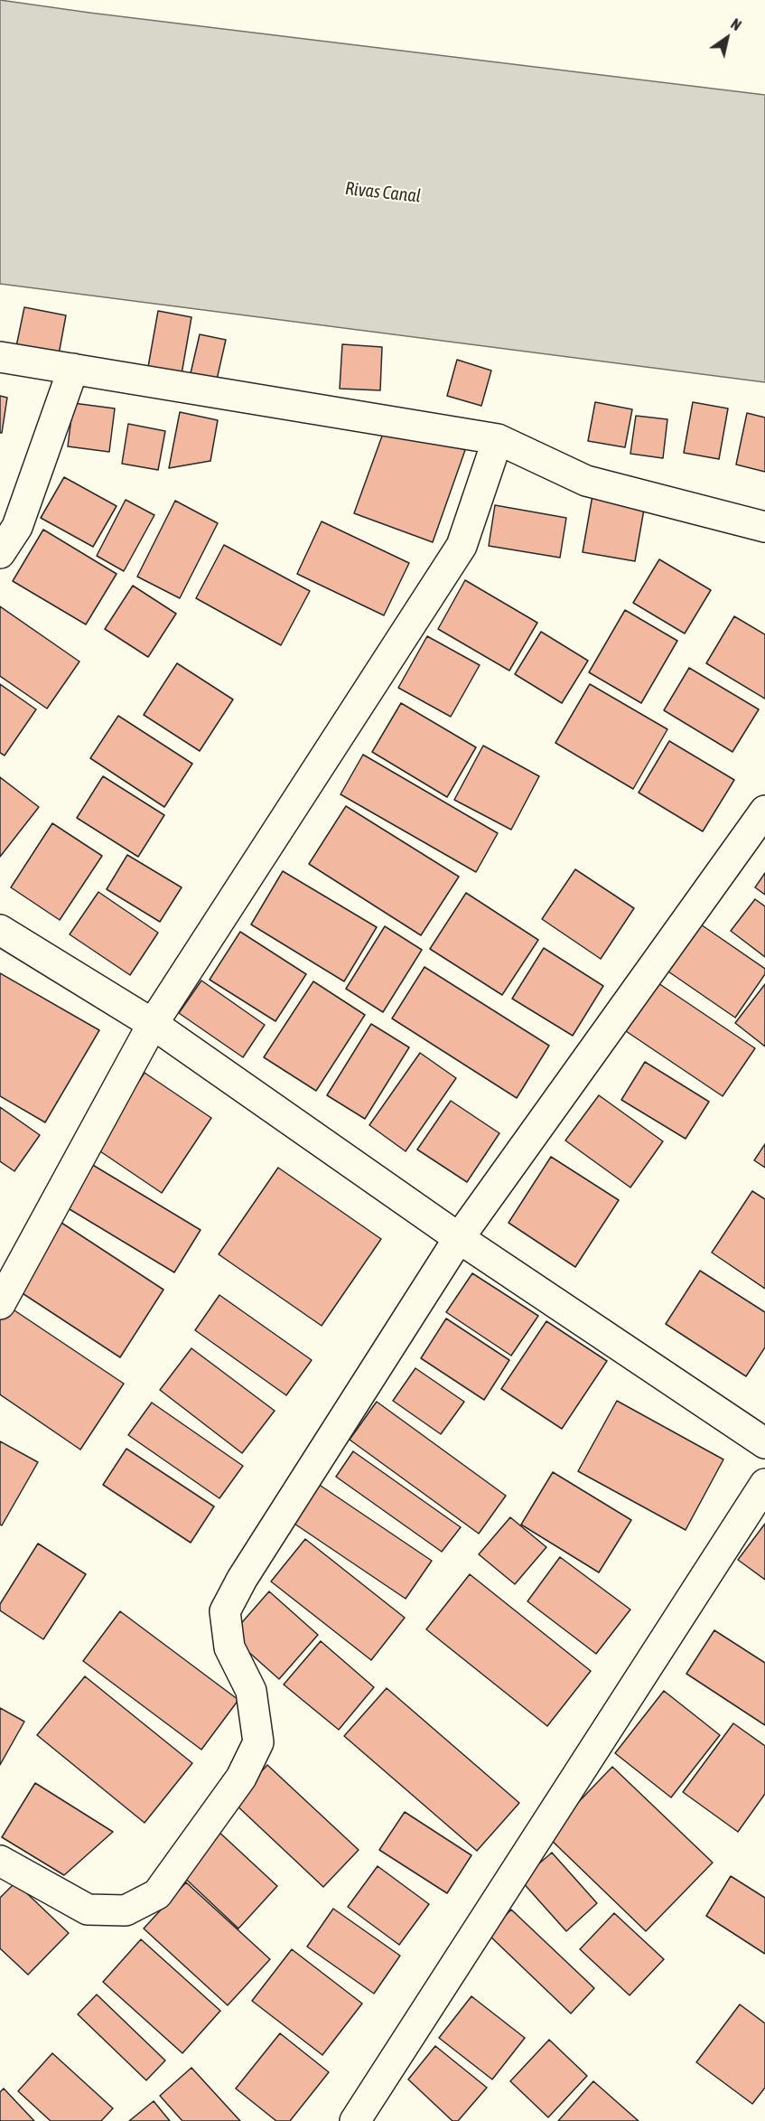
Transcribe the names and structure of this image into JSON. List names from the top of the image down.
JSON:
{
  "water": ["Rivas Canal"],
  "north": "top right"
}
